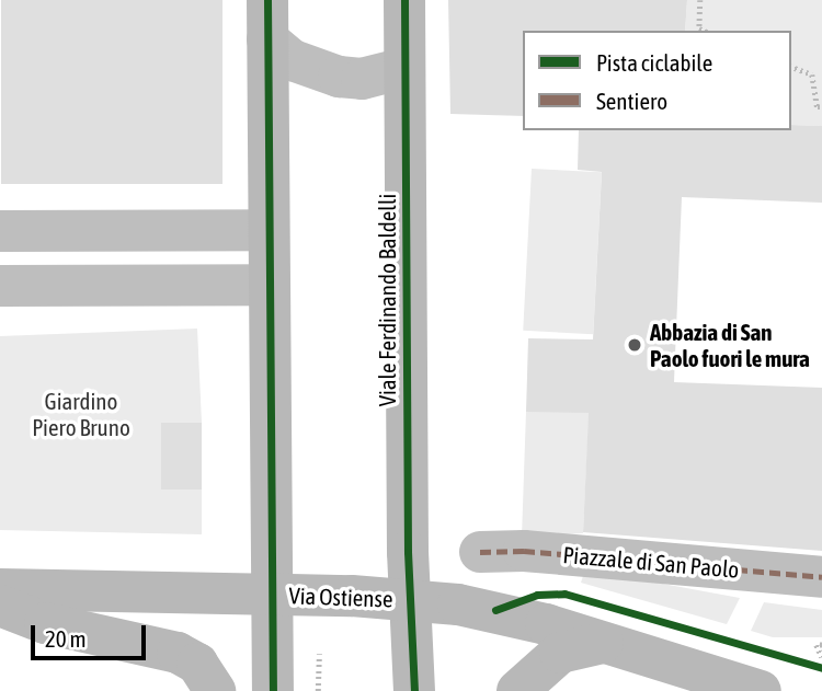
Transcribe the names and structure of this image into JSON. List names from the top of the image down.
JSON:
{
  "streets": {
    "street": ["Viale Ferdinando Baldelli", "Piazzale di San Paolo", "Via Ostiense"]
  },
  "crossings": [
    ["Viale Ferdinando Baldelli", "Via Ostiense"]
  ],
  "parks": ["Giardino Piero Bruno"],
  "places": ["Abbazia di San Paolo fuori le mura"],
  "legend": ["Pista ciclabile", "Sentiero"],
  "scale_bar": "20 m"
}
